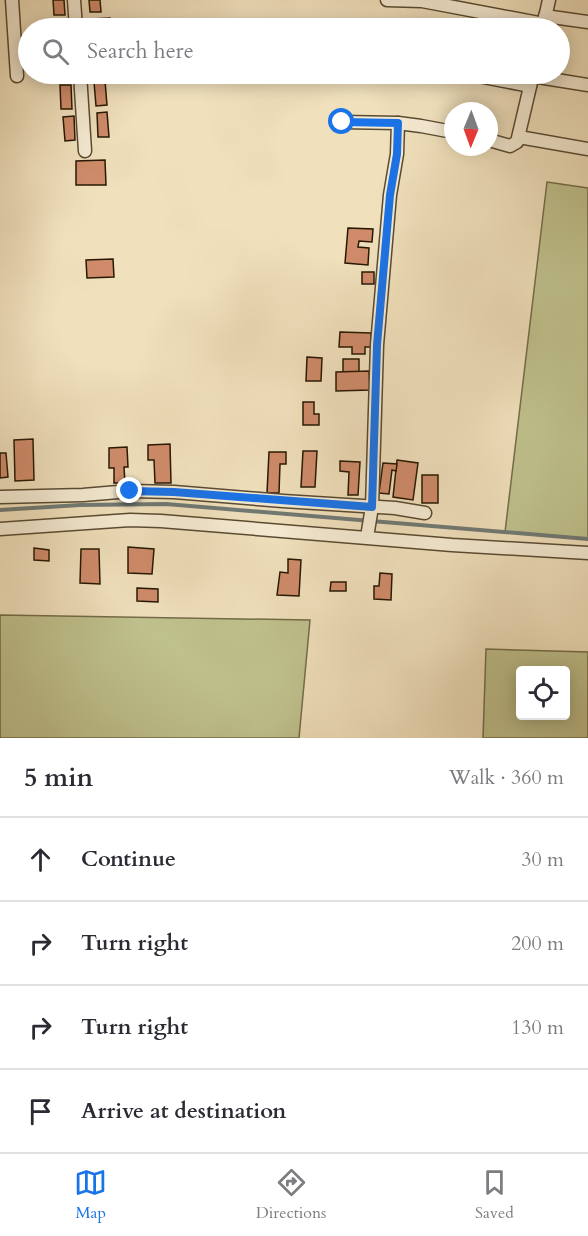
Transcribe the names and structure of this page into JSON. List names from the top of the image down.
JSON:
{
  "north": "bottom",
  "page": {
    "search": "Search here",
    "heading": ["5 min", "Walk · 360 m"],
    "list": [
      ["Continue", "30 m"],
      ["Turn right", "200 m"],
      ["Turn right", "130 m"],
      "Arrive at destination"
    ],
    "nav": ["Map", "Directions", "Saved"]
  }
}
